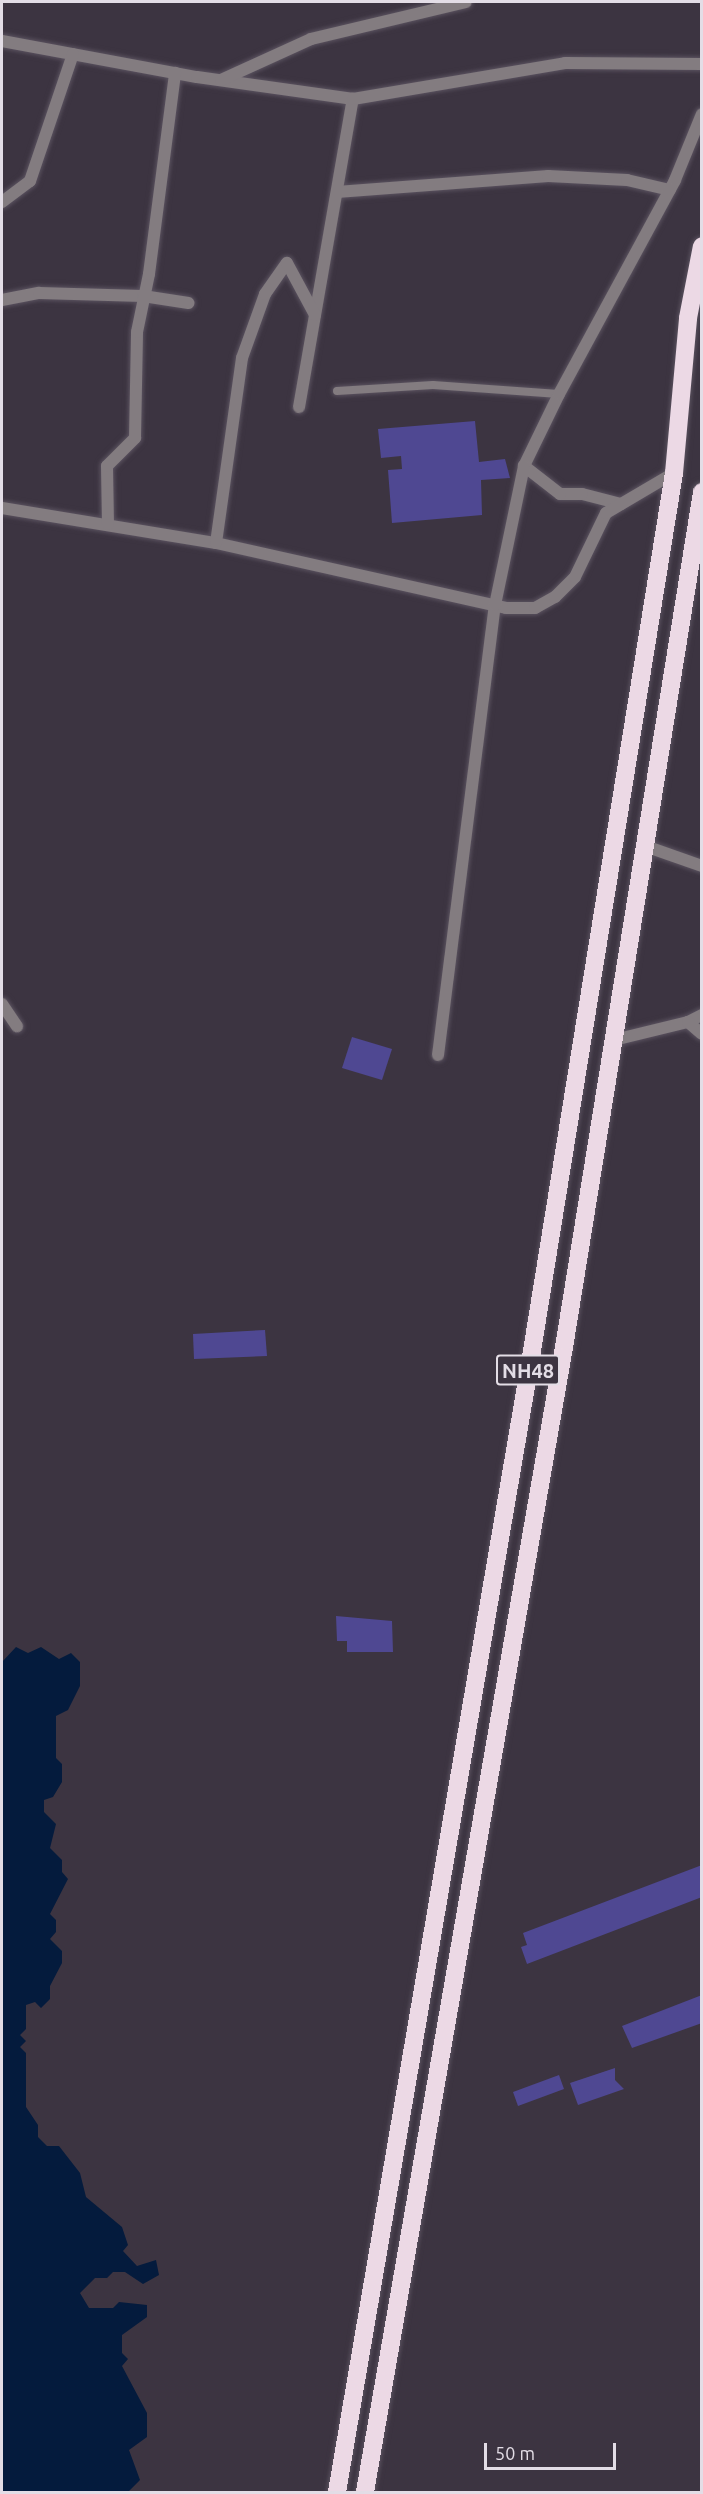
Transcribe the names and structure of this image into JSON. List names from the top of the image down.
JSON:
{
  "streets": {
    "highway": ["NH48"]
  },
  "scale_bar": "50 m"
}
